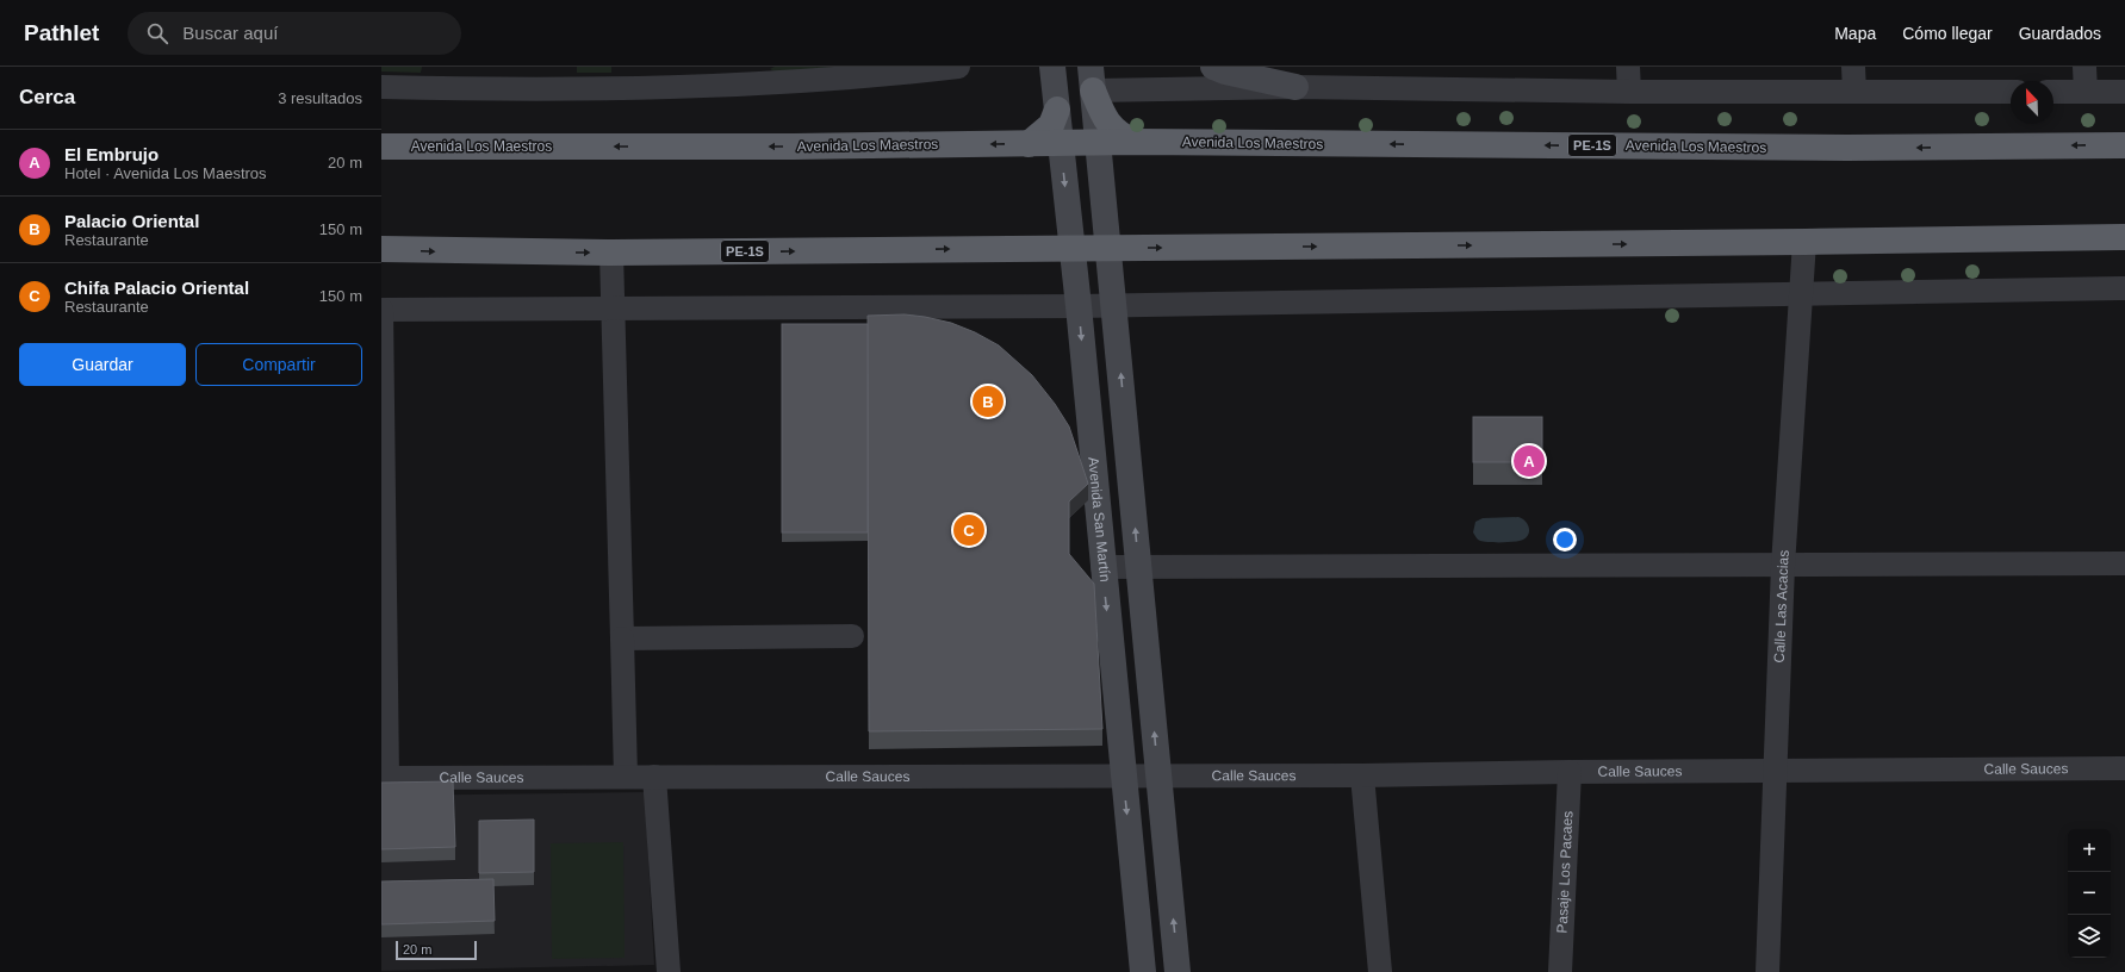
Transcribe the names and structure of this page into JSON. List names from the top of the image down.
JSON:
{
  "streets": {
    "highway": ["Avenida Los Maestros", "PE-1S"],
    "main road": ["Avenida San Martín"],
    "street": ["Calle Las Acacias", "Calle Sauces", "Pasaje Los Pacaes"]
  },
  "crossings": [
    ["Avenida Los Maestros", "Avenida San Martín"],
    ["PE-1S", "Avenida San Martín"],
    ["PE-1S", "Calle Las Acacias"],
    ["Avenida San Martín", "Calle Sauces"],
    ["Calle Las Acacias", "Calle Sauces"],
    ["Calle Sauces", "Pasaje Los Pacaes"]
  ],
  "scale_bar": "20 m",
  "north": "top left",
  "page": {
    "header": "Pathlet",
    "search": "Buscar aquí",
    "nav": ["Mapa", "Cómo llegar", "Guardados"],
    "heading": ["Cerca", "3 resultados"],
    "list": [
      {
        "mark": "A",
        "name": "El Embrujo",
        "note": "Hotel · Avenida Los Maestros",
        "value": "20 m"
      },
      {
        "mark": "B",
        "name": "Palacio Oriental",
        "note": "Restaurante",
        "value": "150 m"
      },
      {
        "mark": "C",
        "name": "Chifa Palacio Oriental",
        "note": "Restaurante",
        "value": "150 m"
      }
    ],
    "buttons": ["Guardar", "Compartir"],
    "pins": ["B", "A", "C"],
    "map_buttons": ["+", "−"],
    "scale": "20 m"
  }
}
